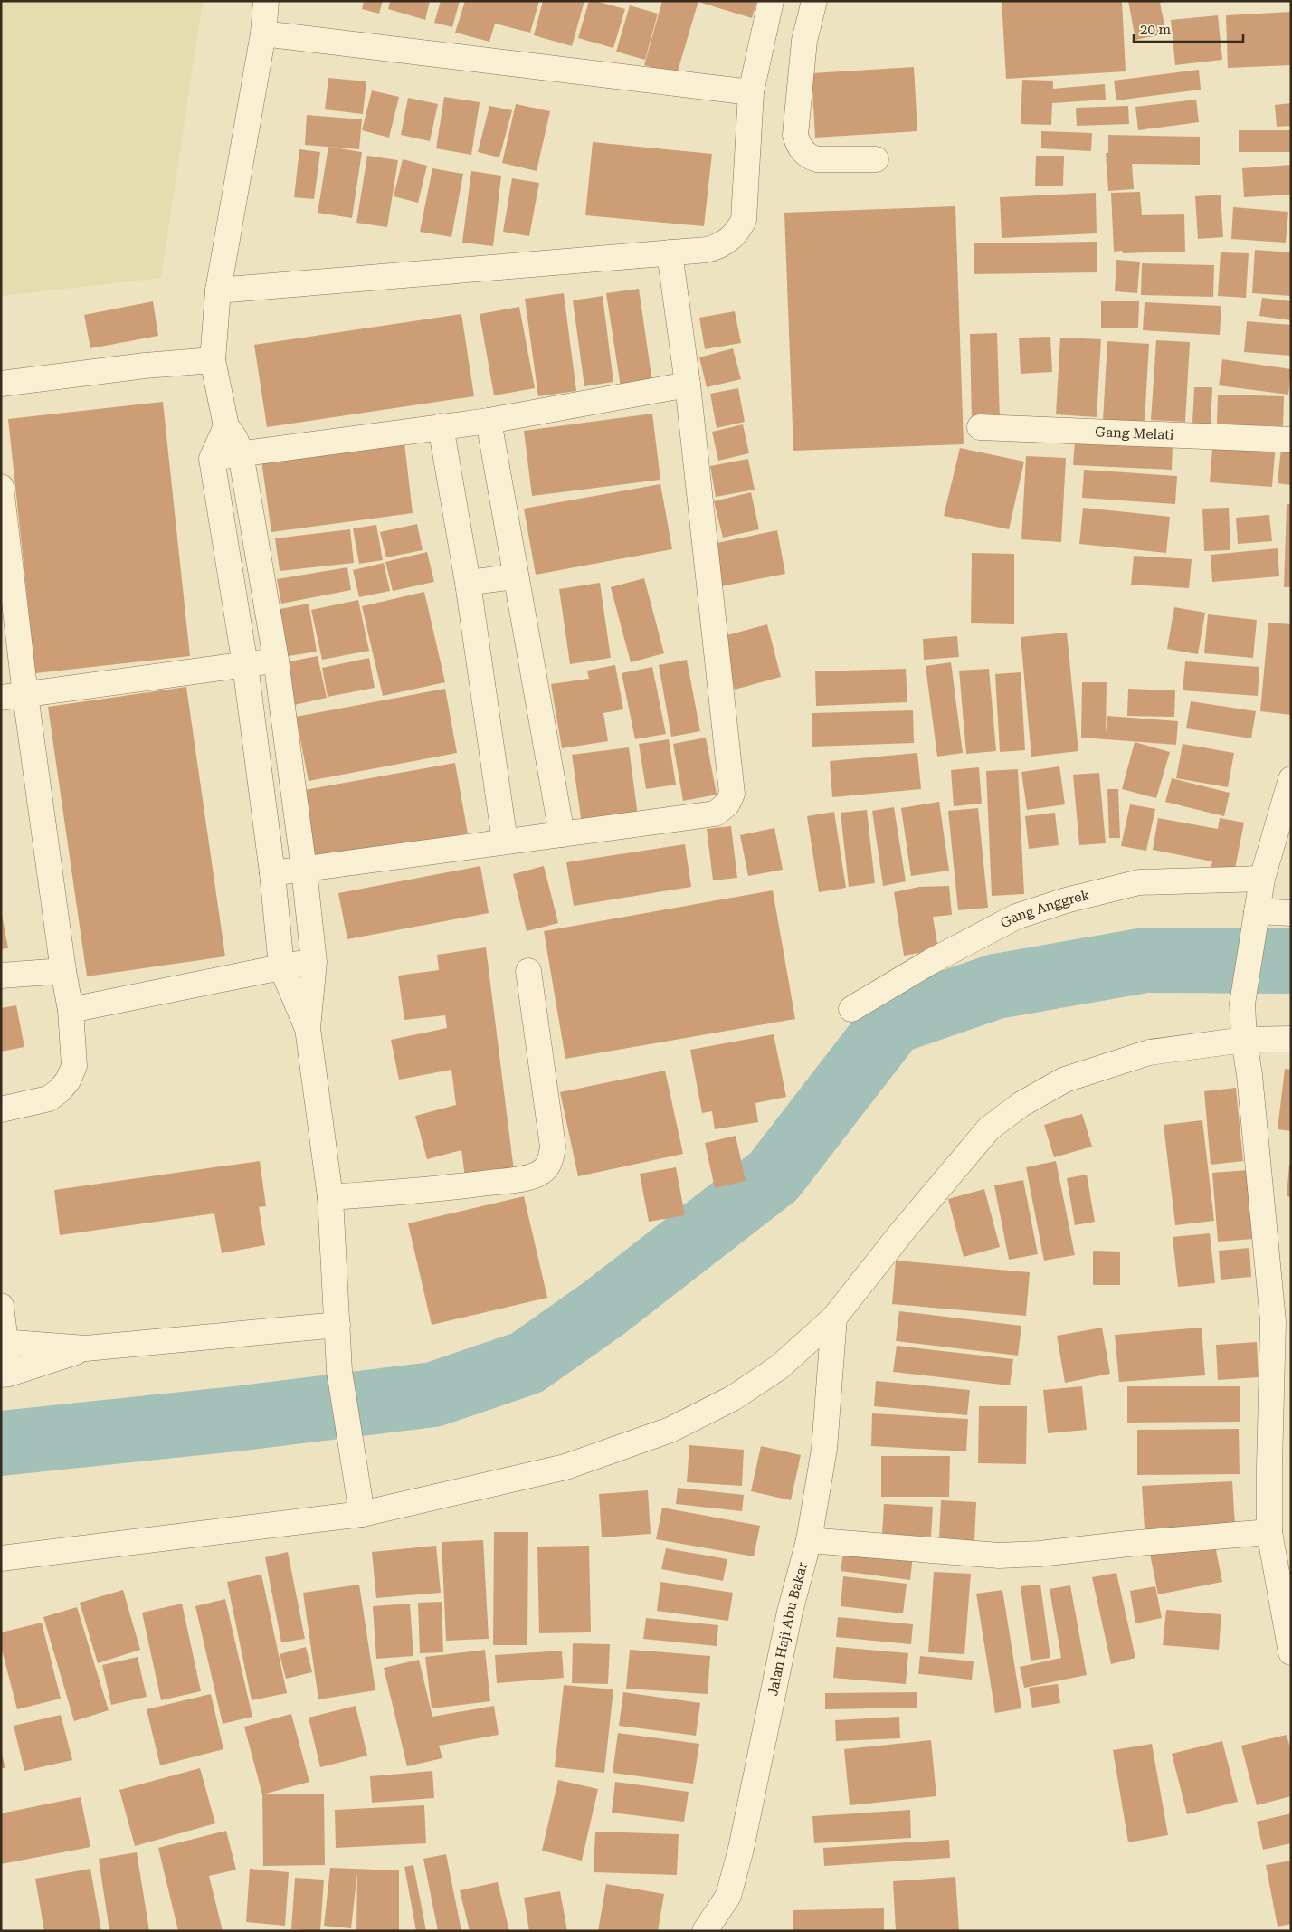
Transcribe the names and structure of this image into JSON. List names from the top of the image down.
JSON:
{
  "streets": {
    "street": ["Gang Melati", "Gang Anggrek", "Jalan Haji Abu Bakar"]
  },
  "scale_bar": "20 m"
}
